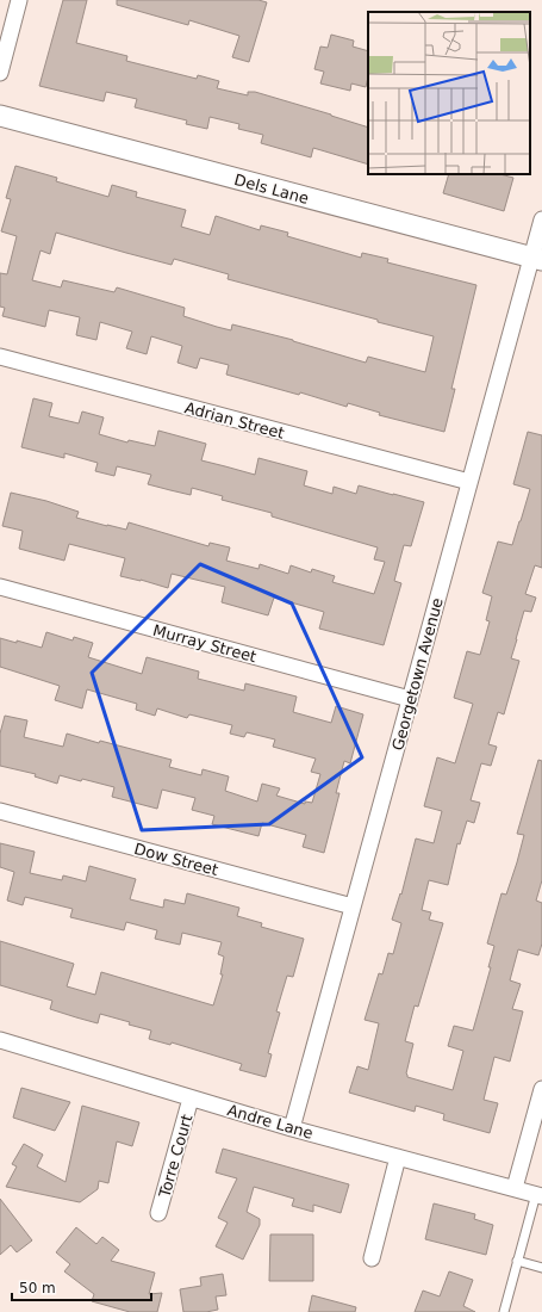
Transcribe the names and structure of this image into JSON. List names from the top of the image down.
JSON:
{
  "streets": {
    "street": [
      "Dels Lane",
      "Adrian Street",
      "Murray Street",
      "Georgetown Avenue",
      "Dow Street",
      "Andre Lane",
      "Torre Court"
    ]
  },
  "crossings": [
    ["Dels Lane", "Georgetown Avenue"],
    ["Adrian Street", "Georgetown Avenue"],
    ["Murray Street", "Georgetown Avenue"],
    ["Georgetown Avenue", "Dow Street"],
    ["Georgetown Avenue", "Andre Lane"],
    ["Andre Lane", "Torre Court"]
  ],
  "scale_bar": "50 m"
}
